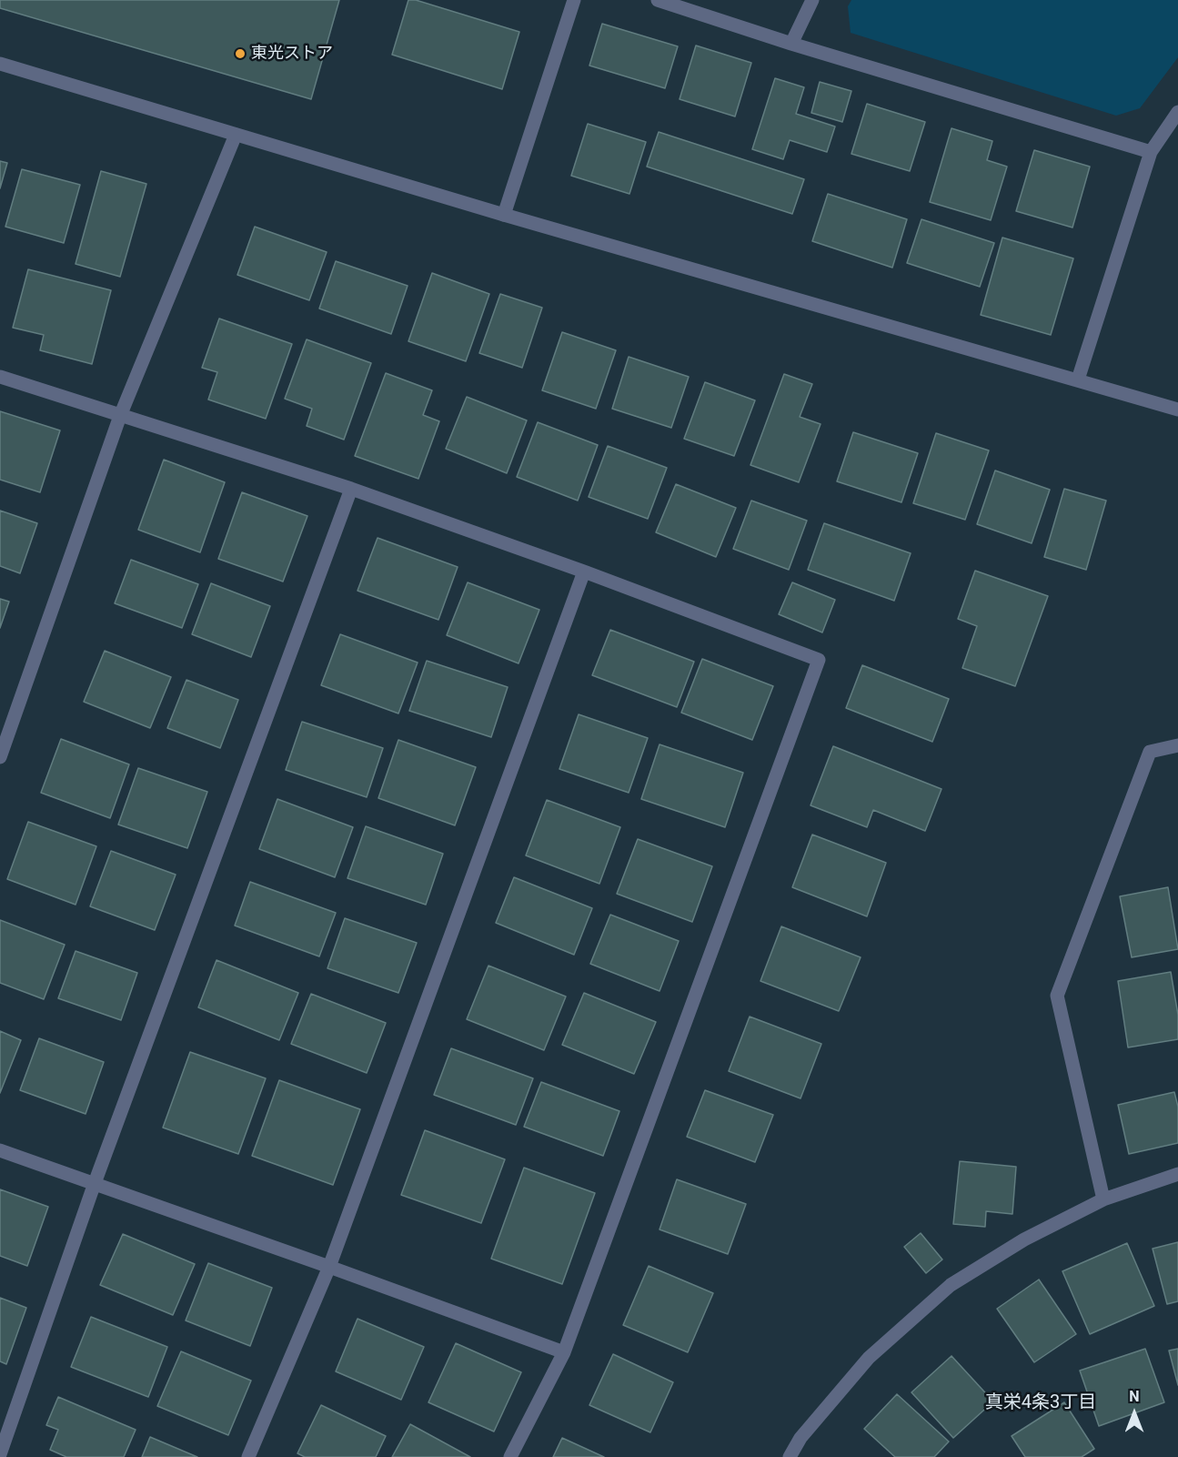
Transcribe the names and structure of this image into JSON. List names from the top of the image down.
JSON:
{
  "districts": ["真栄4条3丁目"],
  "places": ["東光ストア"],
  "north": "top"
}
